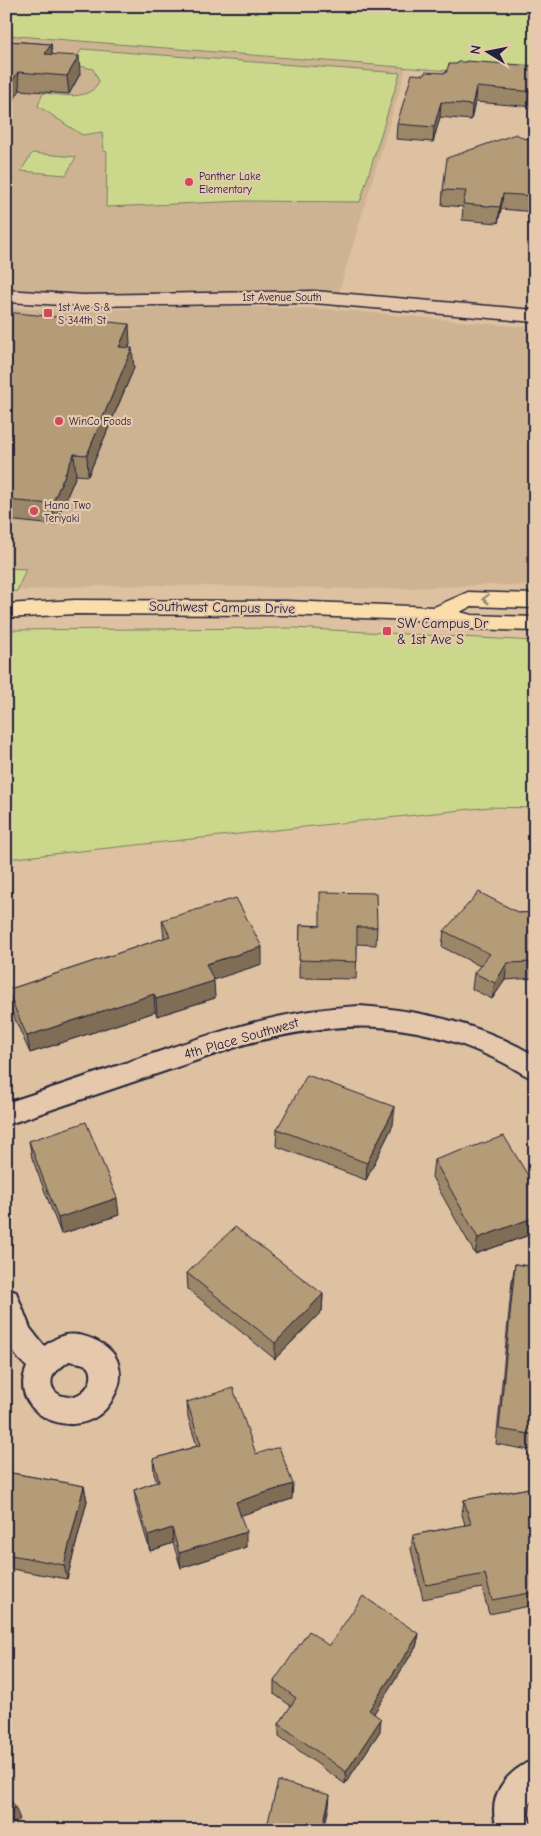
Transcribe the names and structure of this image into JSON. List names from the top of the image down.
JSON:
{
  "streets": {
    "main road": ["1st Avenue South", "Southwest Campus Drive"],
    "street": ["4th Place Southwest"]
  },
  "places": {
    "other": ["Panther Lake Elementary", "WinCo Foods", "Hana Two Teriyaki"],
    "transit": ["1st Ave S & S 344th St", "SW Campus Dr & 1st Ave S"]
  },
  "north": "left"
}
